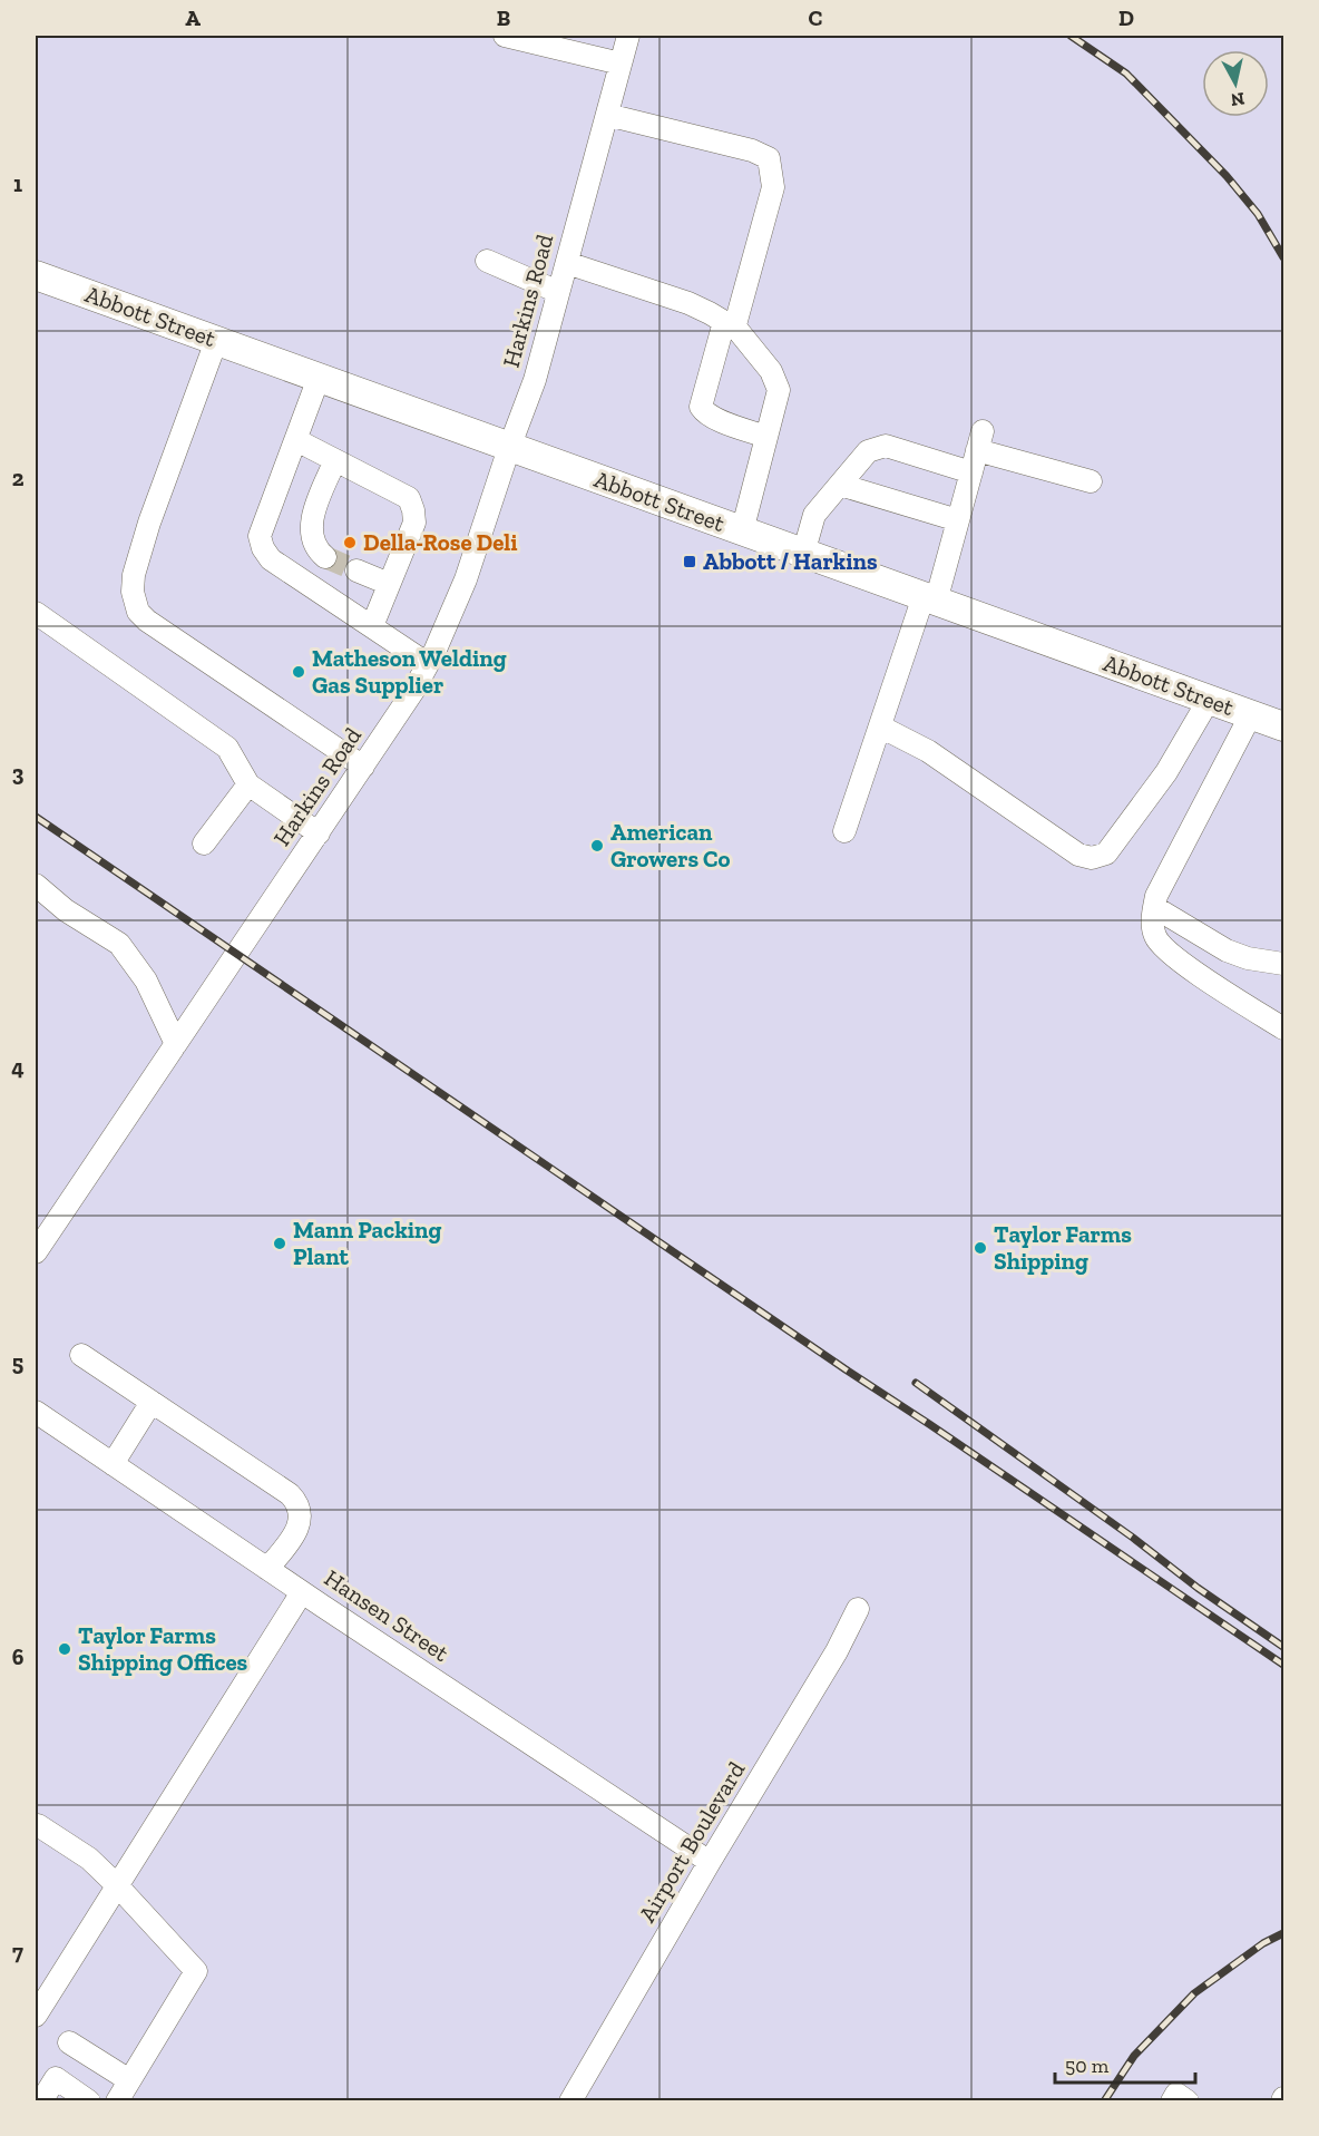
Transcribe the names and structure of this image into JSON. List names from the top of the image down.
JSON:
{
  "streets": {
    "main road": ["Abbott Street"],
    "street": ["Harkins Road", "Hansen Street", "Airport Boulevard"]
  },
  "crossings": [
    ["Harkins Road", "Abbott Street"],
    ["Hansen Street", "Airport Boulevard"]
  ],
  "places": {
    "other": [
      "Della-Rose Deli",
      "Matheson Welding Gas Supplier",
      "American Growers Co",
      "Mann Packing Plant",
      "Taylor Farms Shipping",
      "Taylor Farms Shipping Offices"
    ],
    "transit": ["Abbott / Harkins"]
  },
  "scale_bar": "50 m",
  "north": "bottom",
  "grid": {
    "columns": [
      "A",
      "B",
      "C",
      "D"
    ],
    "rows": [
      "1",
      "2",
      "3",
      "4",
      "5",
      "6",
      "7"
    ]
  }
}
